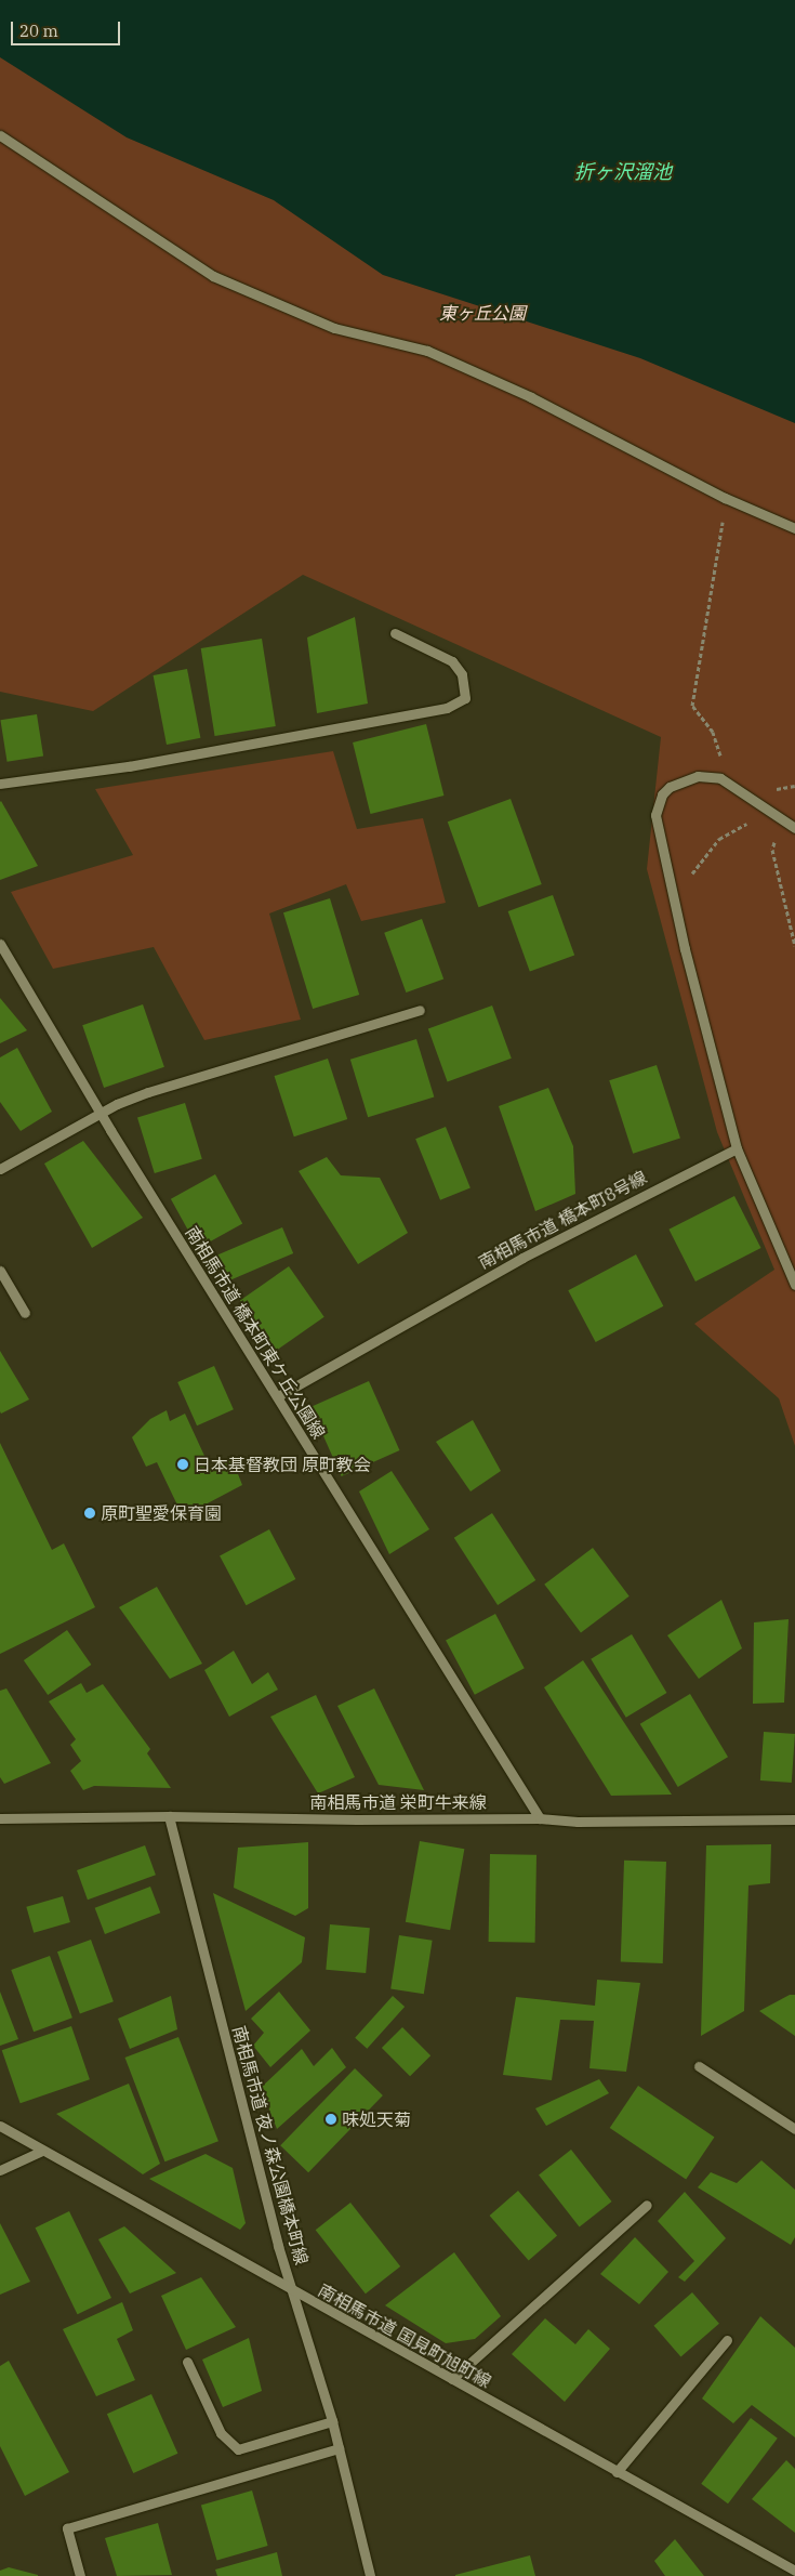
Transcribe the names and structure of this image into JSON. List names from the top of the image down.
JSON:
{
  "streets": {
    "street": [
      "南相馬市道 橋本町8号線",
      "南相馬市道 橋本町東ケ丘公園線",
      "南相馬市道 栄町牛来線",
      "南相馬市道 夜ノ森公園橋本町線",
      "南相馬市道 国見町旭町線"
    ]
  },
  "crossings": [
    ["南相馬市道 橋本町8号線", "南相馬市道 橋本町東ケ丘公園線"],
    ["南相馬市道 橋本町東ケ丘公園線", "南相馬市道 栄町牛来線"],
    ["南相馬市道 栄町牛来線", "南相馬市道 夜ノ森公園橋本町線"],
    ["南相馬市道 夜ノ森公園橋本町線", "南相馬市道 国見町旭町線"]
  ],
  "water": ["折ヶ沢溜池"],
  "parks": ["東ヶ丘公園"],
  "places": ["日本基督教団 原町教会", "原町聖愛保育園", "味処天菊"],
  "scale_bar": "20 m"
}
